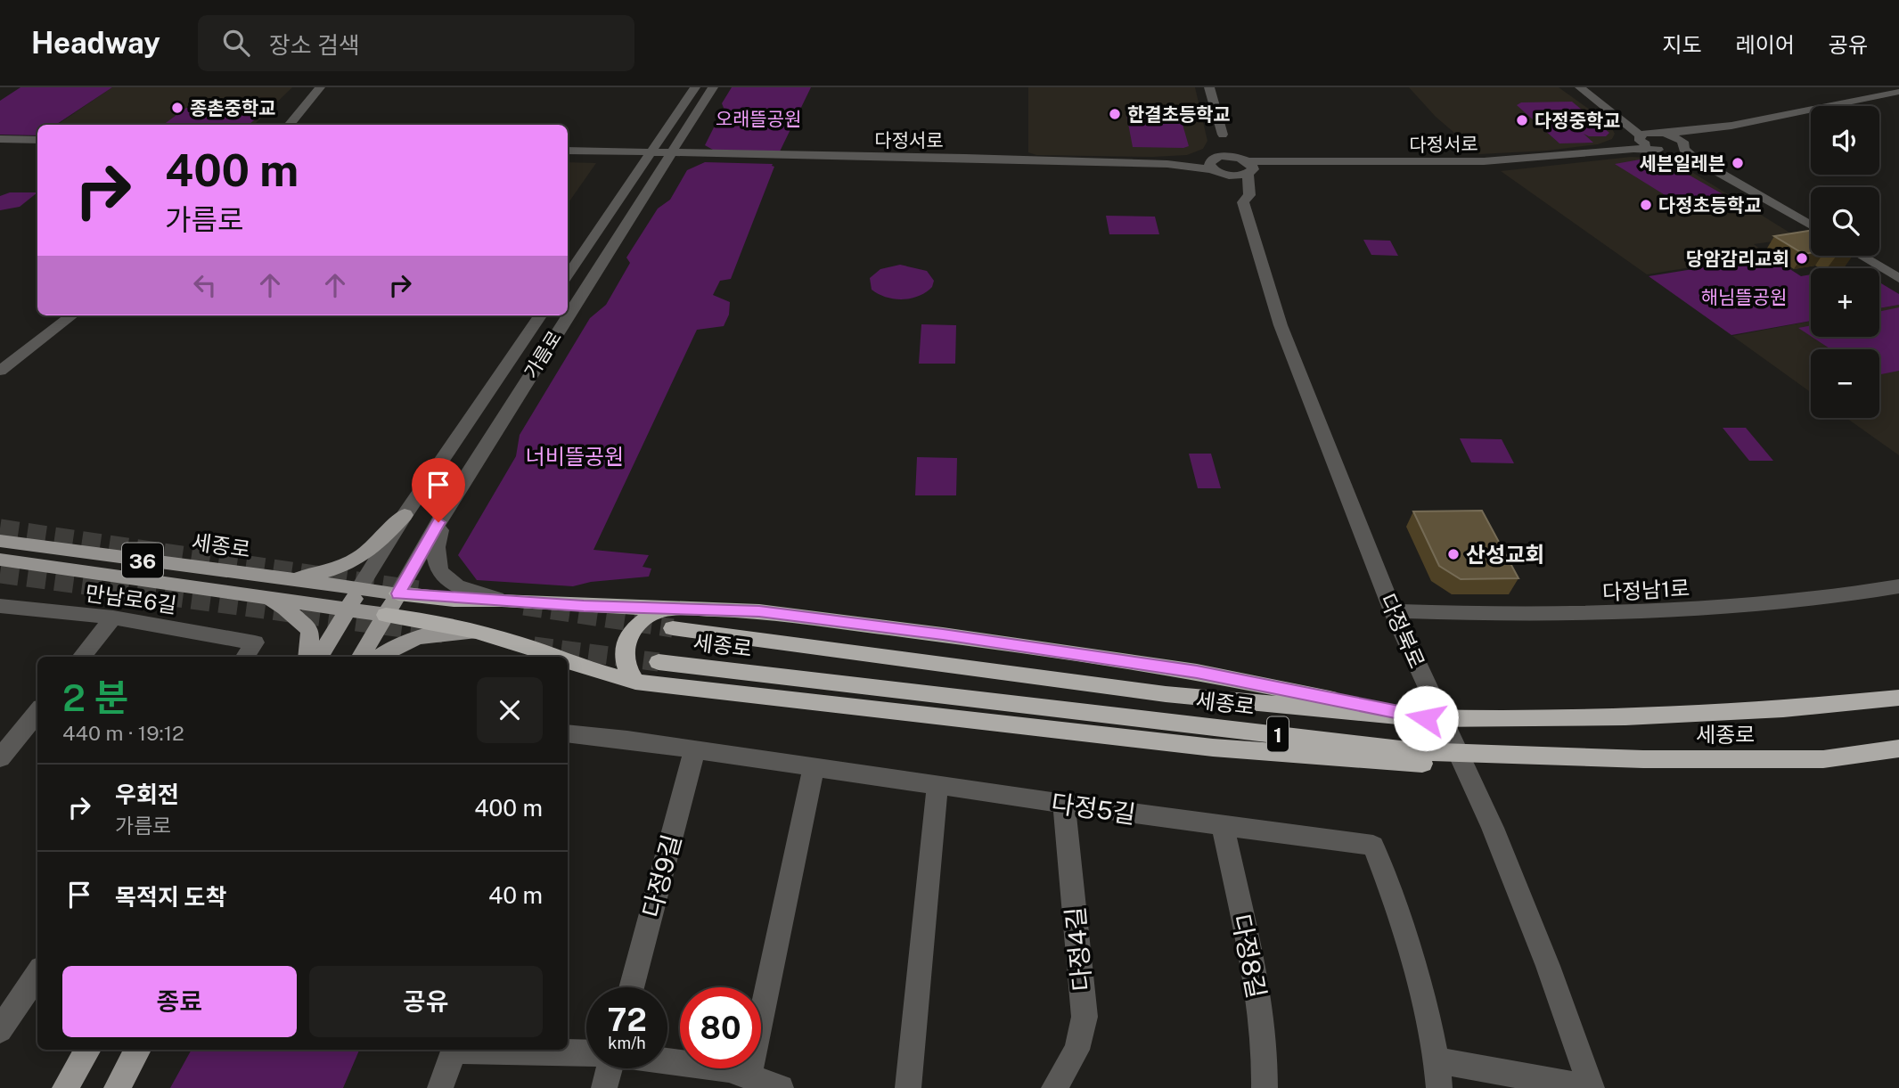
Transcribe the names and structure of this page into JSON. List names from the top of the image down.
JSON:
{
  "streets": {
    "highway": ["세종로", "1"],
    "main road": ["36"],
    "street": [
      "다정서로",
      "가름로",
      "다정남1로",
      "만남로6길",
      "다정북로",
      "다정5길",
      "다정9길",
      "다정4길",
      "다정8길"
    ]
  },
  "crossings": [
    ["다정서로", "가름로"],
    ["다정서로", "다정북로"],
    ["가름로", "세종로"],
    ["다정남1로", "다정북로"],
    ["다정5길", "다정9길"],
    ["다정5길", "다정4길"],
    ["다정5길", "다정8길"]
  ],
  "parks": ["오래뜰공원", "해님뜰공원", "너비뜰공원"],
  "places": [
    "종촌중학교",
    "한결초등학교",
    "다정중학교",
    "세븐일레븐",
    "다정초등학교",
    "당암감리교회",
    "산성교회"
  ],
  "page": {
    "header": "Headway",
    "search": "장소 검색",
    "nav": ["지도", "레이어", "공유"],
    "map_buttons": ["+", "−"],
    "turn": ["400 m", "가름로"],
    "heading": ["2 분", "440 m · 19:12"],
    "list": [
      {
        "name": "우회전",
        "note": "가름로",
        "value": "400 m"
      },
      {
        "name": "목적지 도착",
        "value": "40 m"
      }
    ],
    "buttons": ["종료", "공유"],
    "speed": "72 km/h",
    "limit": "80"
  }
}
